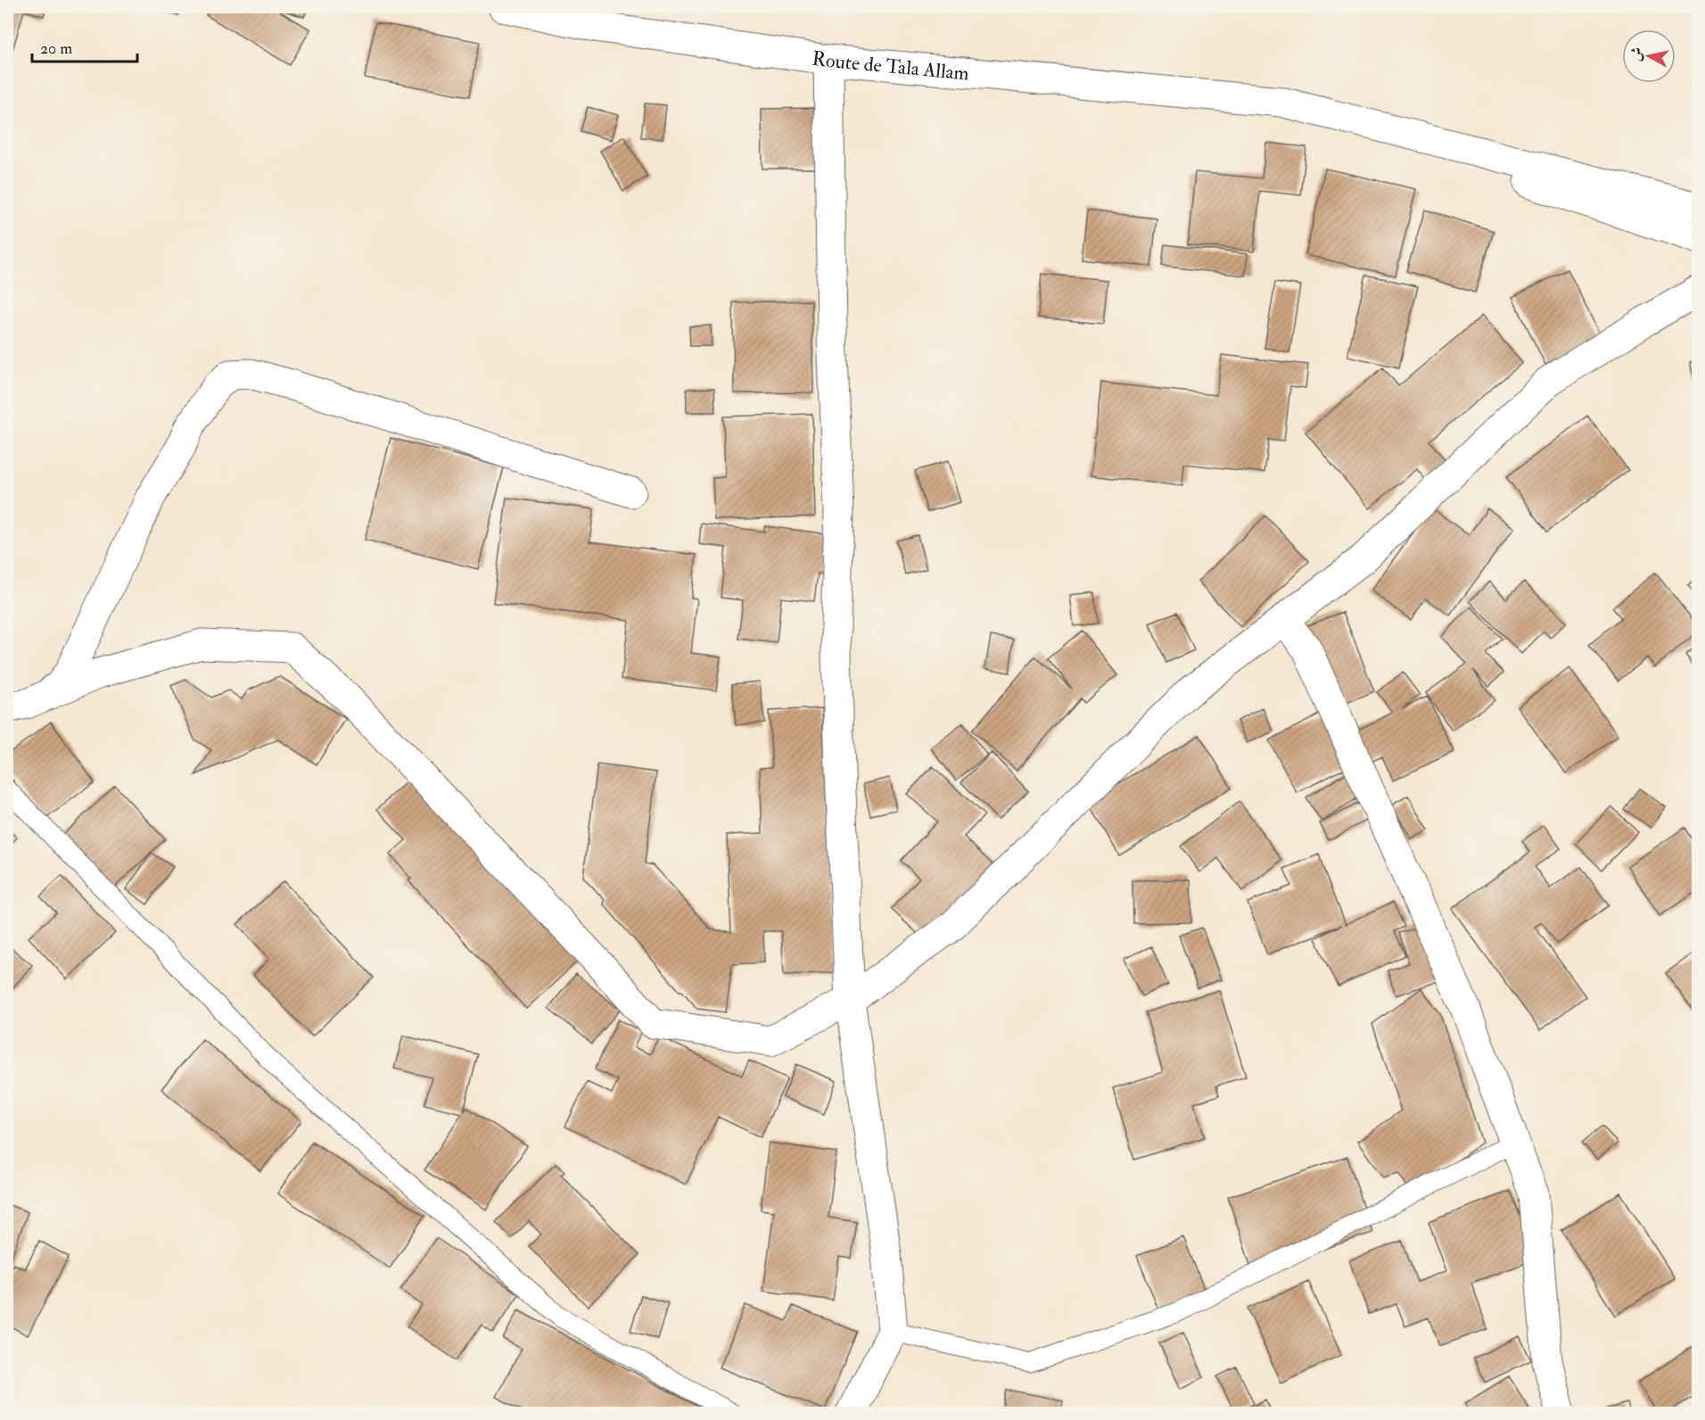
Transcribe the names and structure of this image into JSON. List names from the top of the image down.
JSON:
{
  "streets": {
    "street": ["Route de Tala Allam"]
  },
  "scale_bar": "20 m",
  "north": "left"
}
